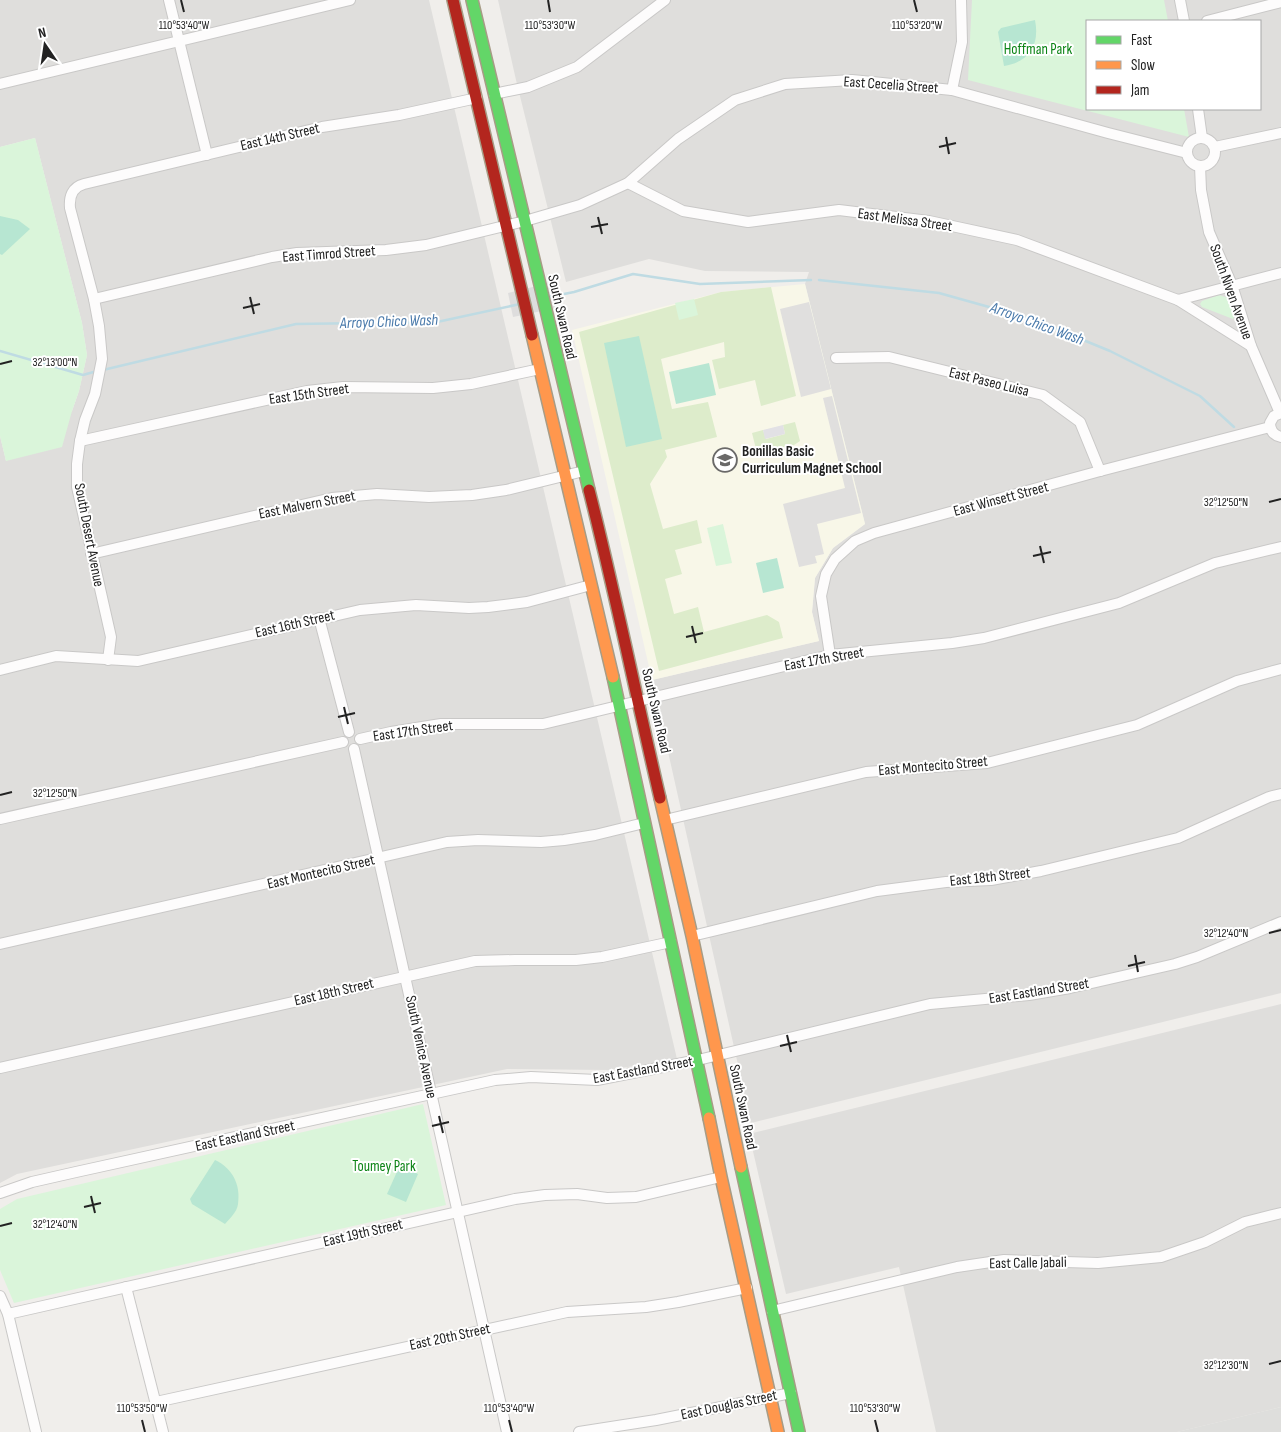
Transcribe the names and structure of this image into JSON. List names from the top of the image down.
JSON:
{
  "streets": {
    "main road": ["South Swan Road"],
    "street": [
      "East Cecelia Street",
      "East 14th Street",
      "East Melissa Street",
      "East Timrod Street",
      "South Niven Avenue",
      "East Paseo Luisa",
      "East 15th Street",
      "East Winsett Street",
      "East Malvern Street",
      "South Desert Avenue",
      "East 16th Street",
      "East 17th Street",
      "East Montecito Street",
      "East 18th Street",
      "East Eastland Street",
      "South Venice Avenue",
      "East 19th Street",
      "East Calle Jabali",
      "East 20th Street",
      "East Douglas Street"
    ]
  },
  "crossings": [
    ["East Cecelia Street", "East Melissa Street"],
    ["East Cecelia Street", "East Timrod Street"],
    ["East Cecelia Street", "South Niven Avenue"],
    ["East Cecelia Street", "South Swan Road"],
    ["East 14th Street", "South Desert Avenue"],
    ["East Melissa Street", "South Niven Avenue"],
    ["East Timrod Street", "South Desert Avenue"],
    ["South Swan Road", "East Malvern Street"],
    ["South Swan Road", "East 17th Street"],
    ["South Swan Road", "East Montecito Street"],
    ["South Swan Road", "East 18th Street"],
    ["South Swan Road", "East Eastland Street"],
    ["South Swan Road", "East Calle Jabali"],
    ["South Swan Road", "East Douglas Street"],
    ["East Paseo Luisa", "East Winsett Street"],
    ["East 15th Street", "South Desert Avenue"],
    ["East Winsett Street", "East 17th Street"],
    ["East Malvern Street", "South Desert Avenue"],
    ["South Desert Avenue", "East 16th Street"],
    ["East 17th Street", "South Venice Avenue"],
    ["East Montecito Street", "South Venice Avenue"],
    ["East 18th Street", "South Venice Avenue"],
    ["East Eastland Street", "South Venice Avenue"],
    ["South Venice Avenue", "East 19th Street"],
    ["South Venice Avenue", "East 20th Street"]
  ],
  "water": ["Arroyo Chico Wash"],
  "parks": ["Hoffman Park", "Toumey Park"],
  "places": {
    "school or university": ["Bonillas Basic Curriculum Magnet School"]
  },
  "legend": ["Fast", "Slow", "Jam"],
  "north": "top",
  "coordinates": [
    "110°53'40\"W",
    "110°53'30\"W",
    "110°53'20\"W",
    "32°13'00\"N",
    "32°12'50\"N",
    "32°12'40\"N",
    "32°12'30\"N",
    "110°53'50\"W"
  ]
}
